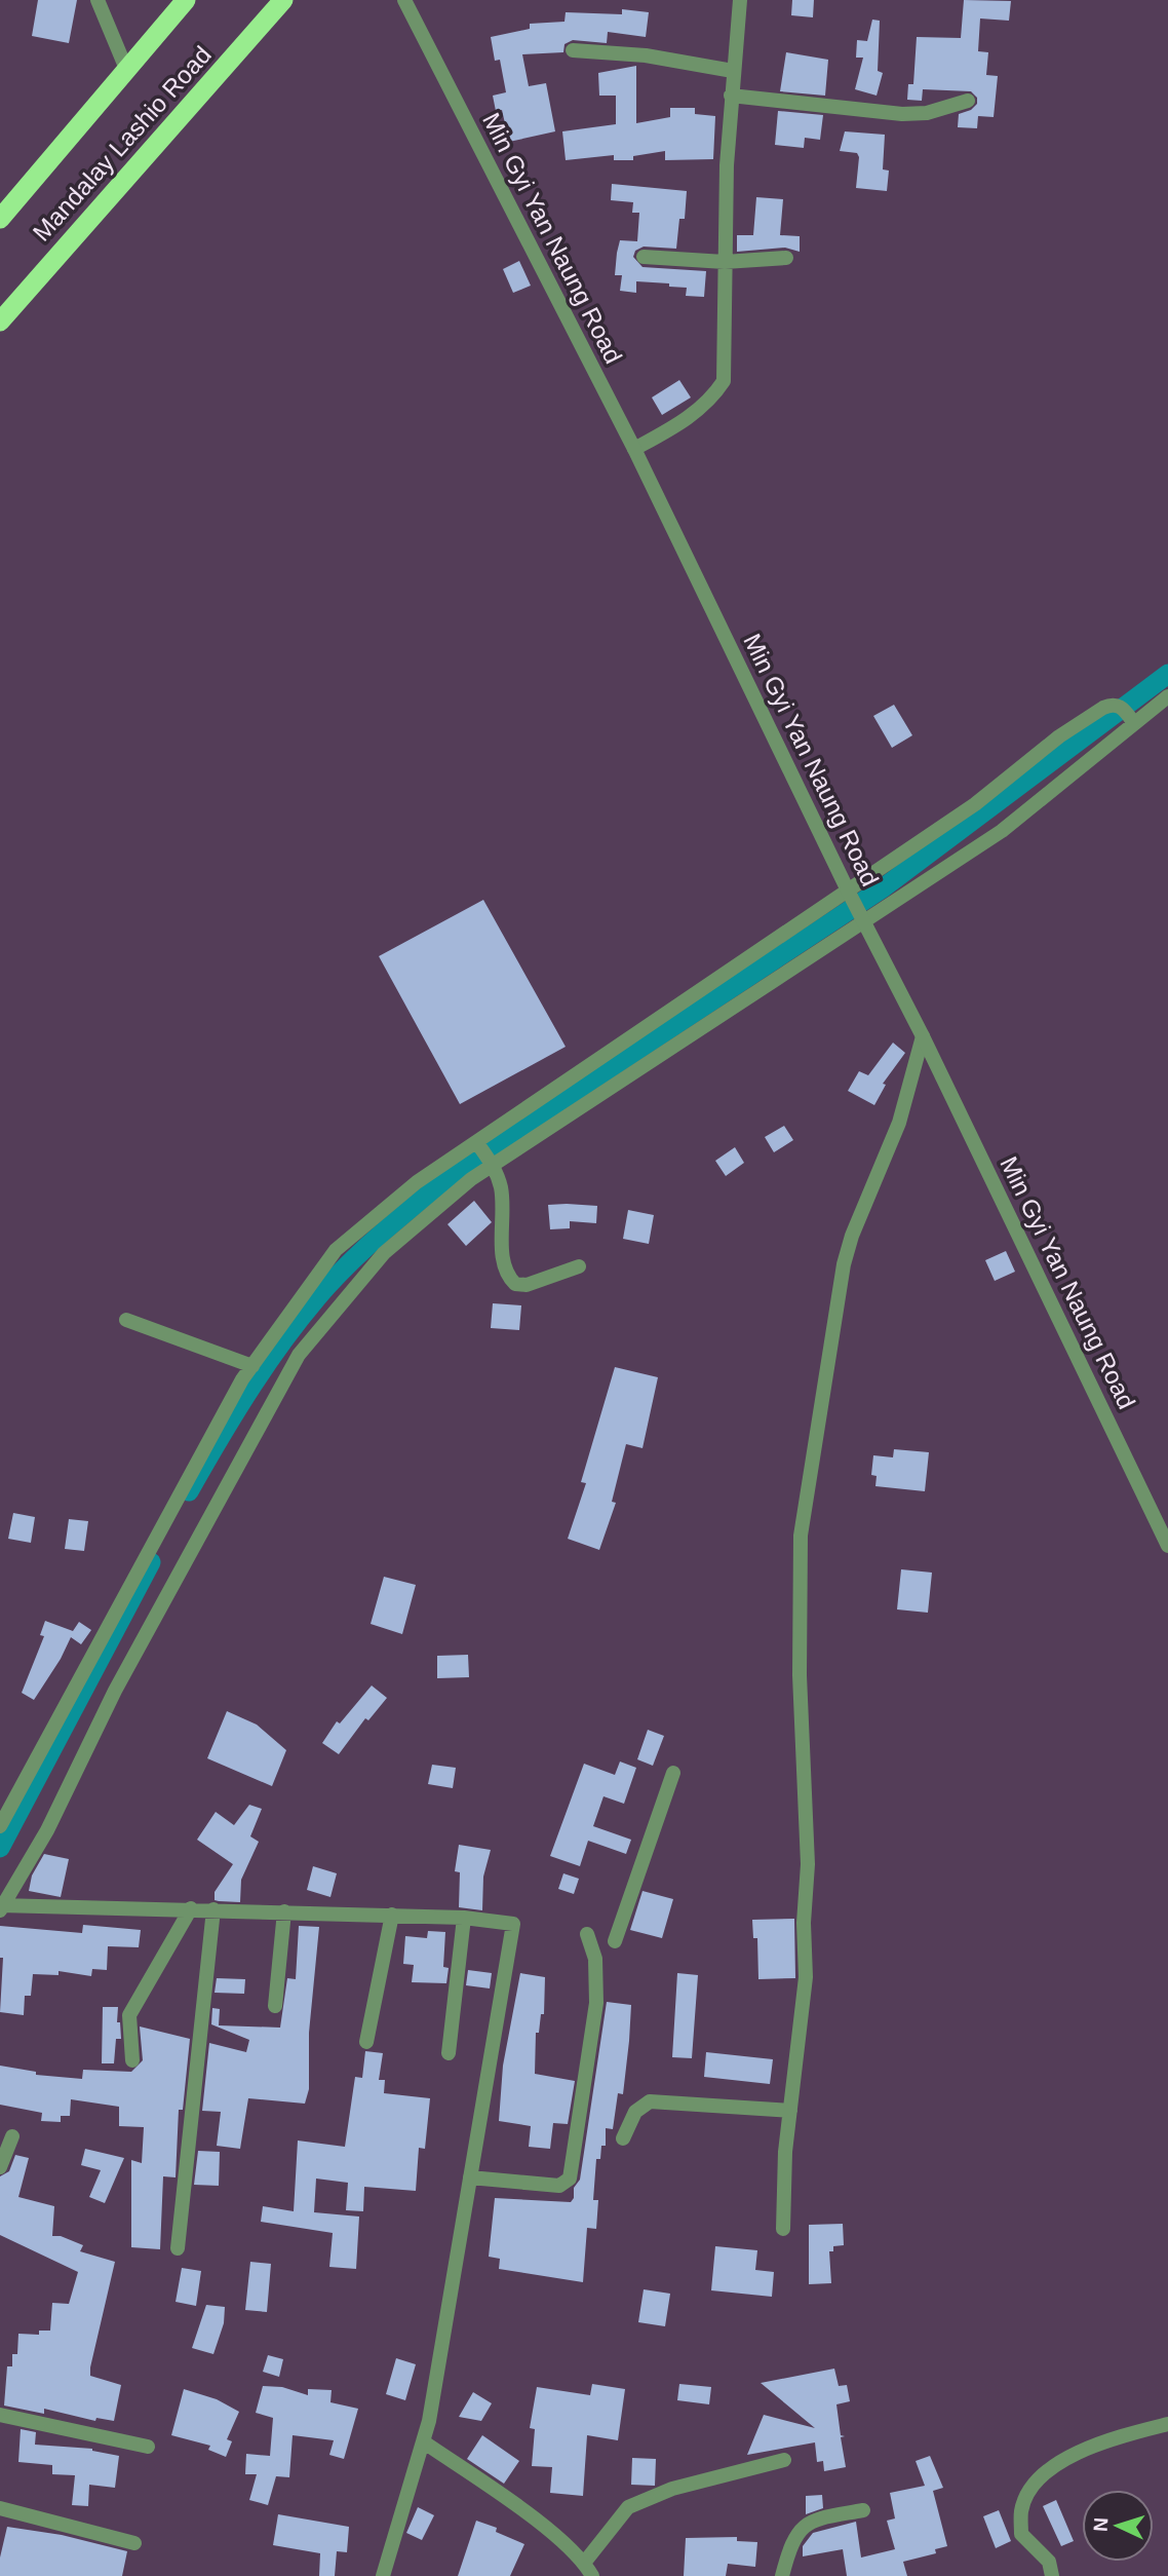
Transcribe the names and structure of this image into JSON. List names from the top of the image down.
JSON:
{
  "streets": {
    "highway": ["Mandalay Lashio Road"],
    "street": ["Min Gyi Yan Naung Road"]
  },
  "north": "left"
}
